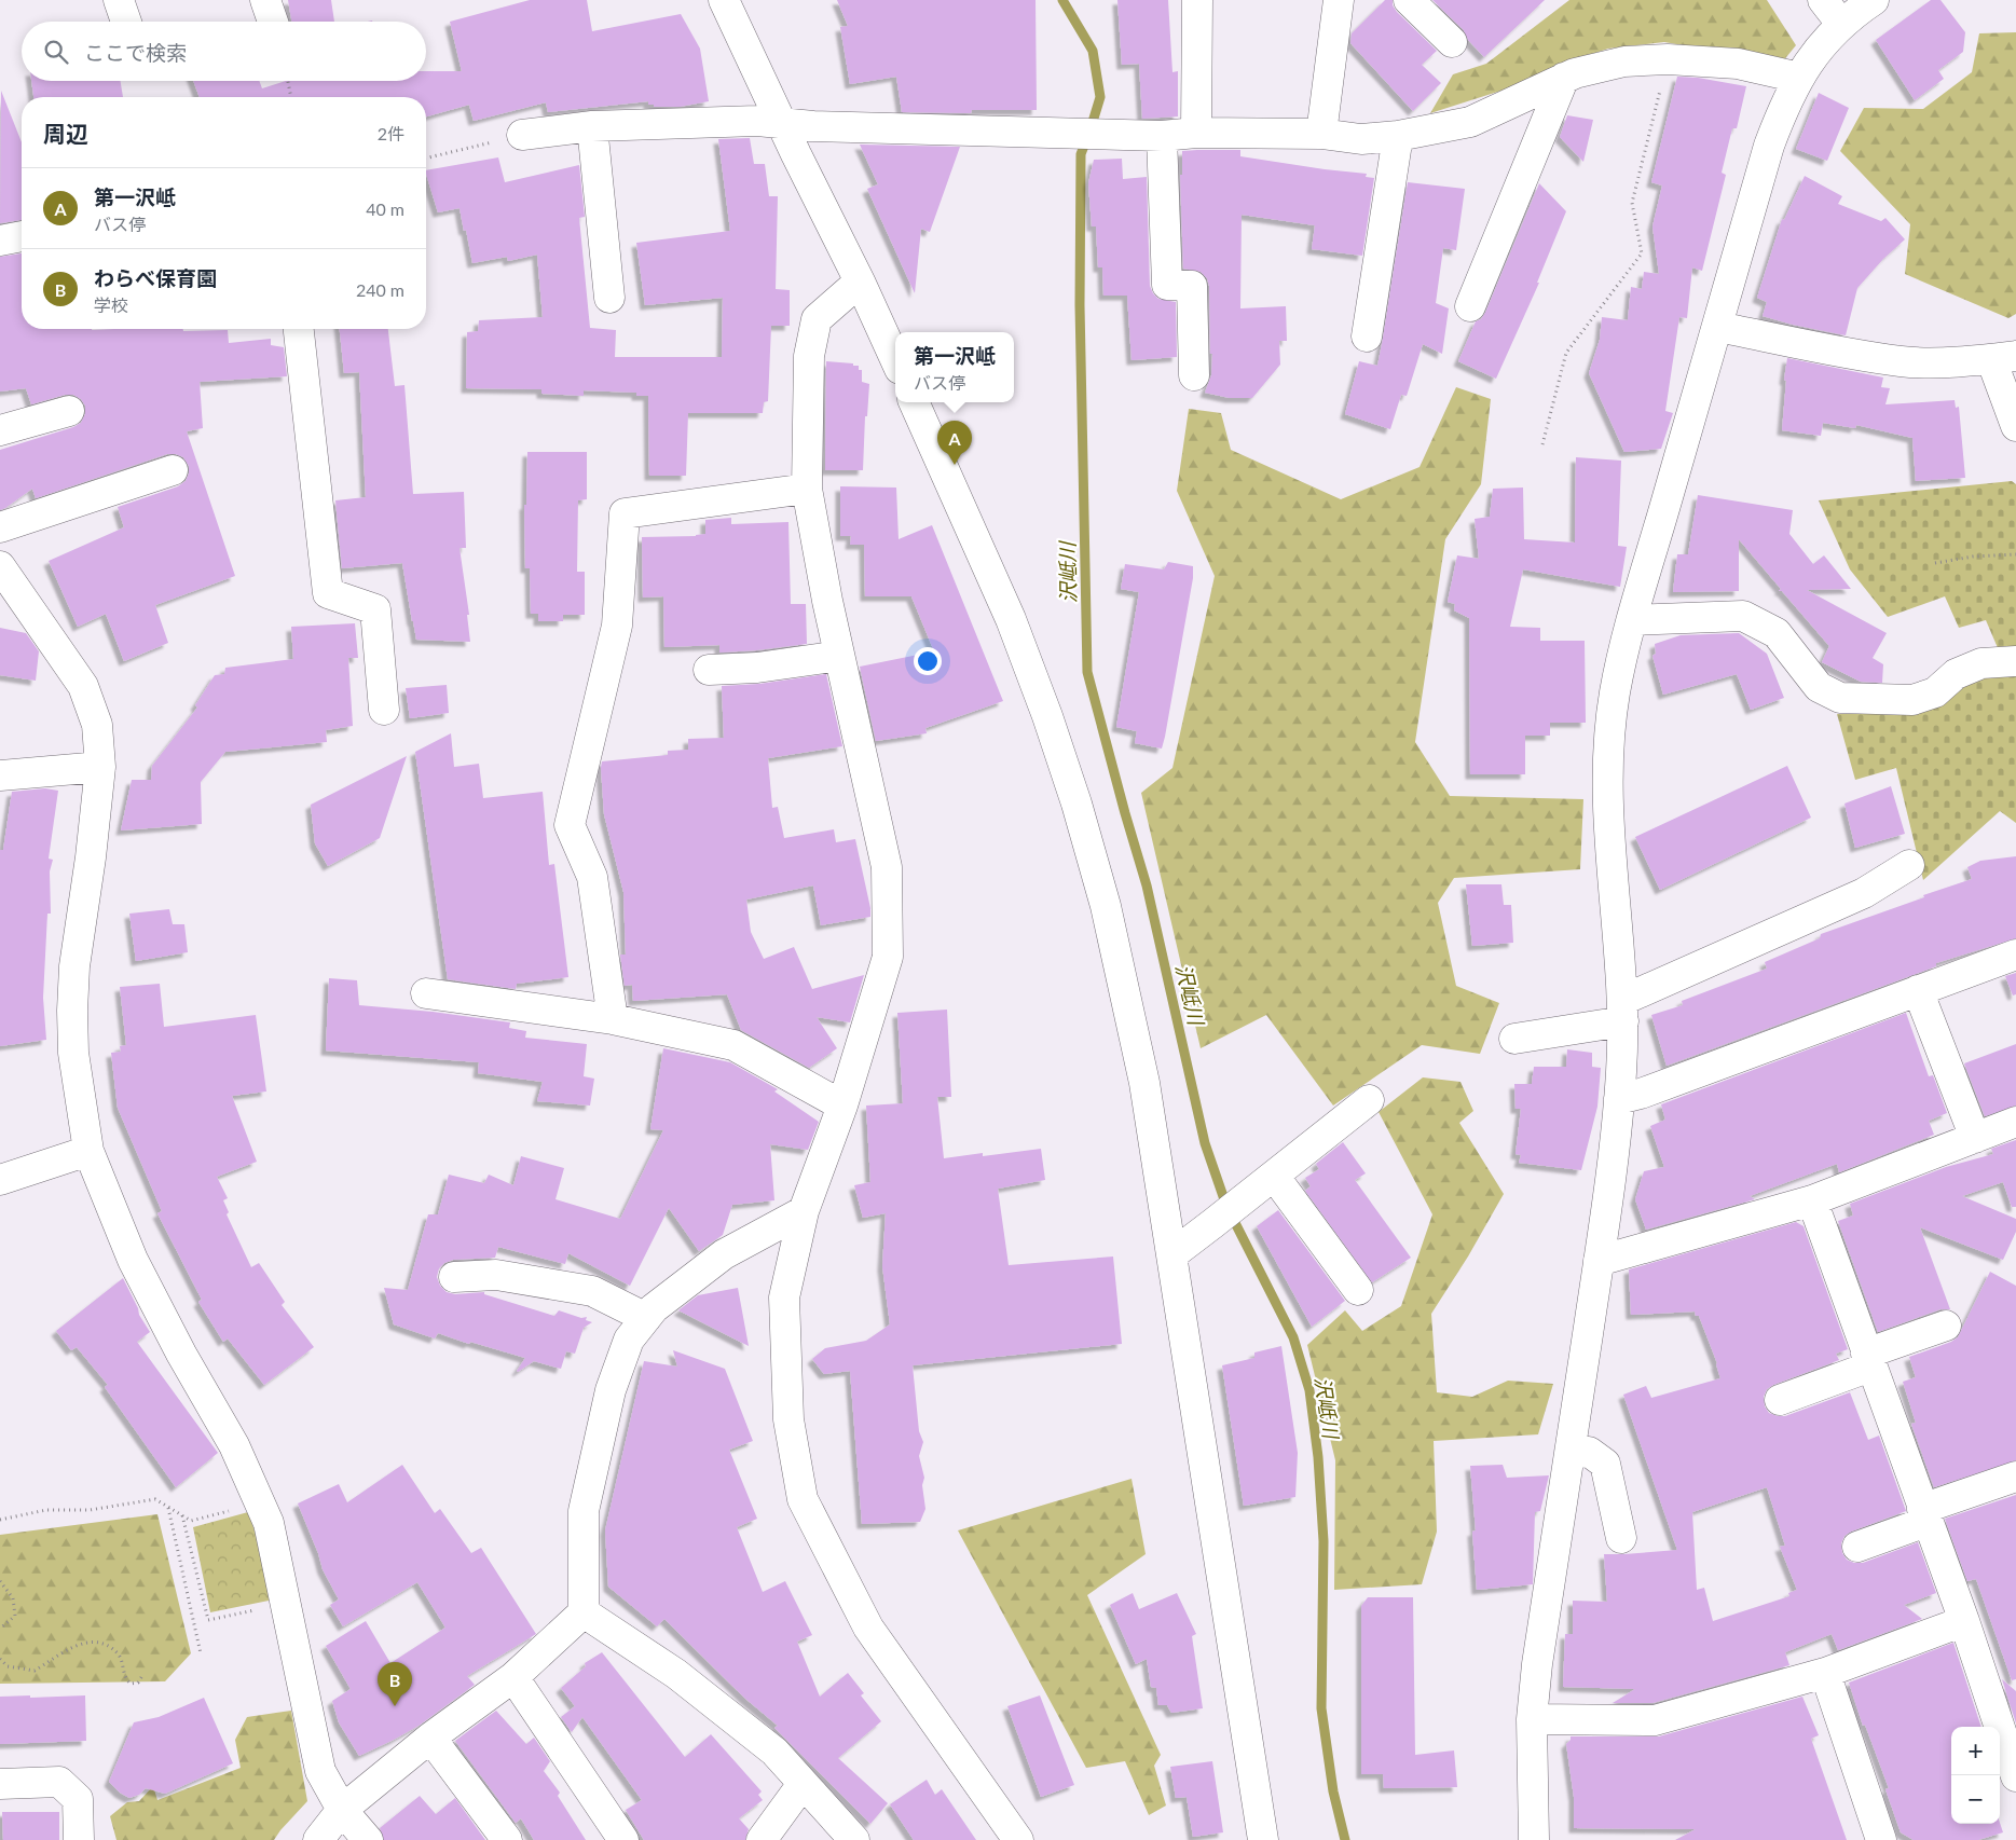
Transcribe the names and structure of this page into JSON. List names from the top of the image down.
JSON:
{
  "water": ["沢岻川"],
  "page": {
    "search": "ここで検索",
    "heading": ["周辺", "2件"],
    "list": [
      {
        "mark": "A",
        "name": "第一沢岻",
        "note": "バス停",
        "value": "40 m"
      },
      {
        "mark": "B",
        "name": "わらべ保育園",
        "note": "学校",
        "value": "240 m"
      }
    ],
    "popup": ["第一沢岻", "バス停"],
    "pins": ["A", "B"],
    "map_buttons": ["+", "−"]
  }
}
